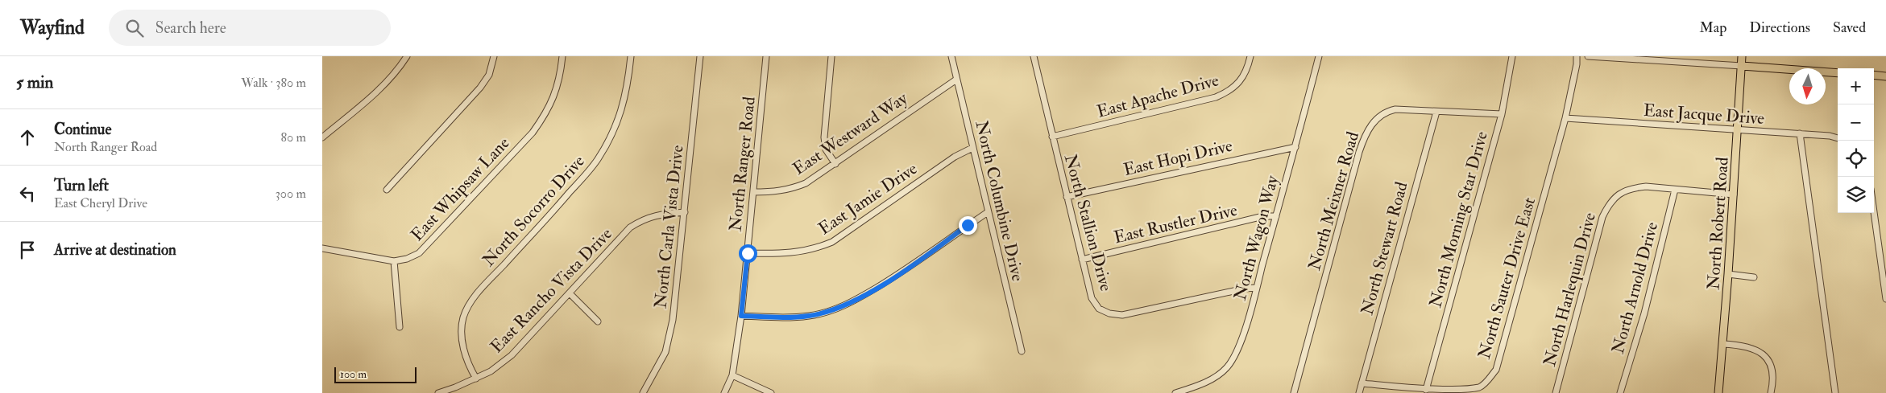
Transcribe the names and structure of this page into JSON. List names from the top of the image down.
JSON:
{
  "streets": {
    "main road": ["North Robert Road"],
    "street": [
      "East Apache Drive",
      "East Jacque Drive",
      "East Westward Way",
      "East Hopi Drive",
      "North Ranger Road",
      "East Whipsaw Lane",
      "East Jamie Drive",
      "North Columbine Drive",
      "North Meixner Road",
      "North Socorro Drive",
      "North Morning Star Drive",
      "North Stallion Drive",
      "East Rustler Drive",
      "North Carla Vista Drive",
      "North Wagon Way",
      "North Stewart Road",
      "North Sauter Drive East",
      "North Arnold Drive",
      "North Harlequin Drive",
      "East Rancho Vista Drive"
    ]
  },
  "crossings": [
    ["East Apache Drive", "North Stallion Drive"],
    ["East Jacque Drive", "North Robert Road"],
    ["East Jacque Drive", "North Sauter Drive East"],
    ["East Westward Way", "North Ranger Road"],
    ["East Westward Way", "North Columbine Drive"],
    ["East Hopi Drive", "North Stallion Drive"],
    ["East Hopi Drive", "North Wagon Way"],
    ["North Ranger Road", "East Jamie Drive"],
    ["East Jamie Drive", "North Columbine Drive"],
    ["North Meixner Road", "North Morning Star Drive"],
    ["North Meixner Road", "North Stewart Road"],
    ["North Socorro Drive", "East Rancho Vista Drive"],
    ["North Morning Star Drive", "North Sauter Drive East"],
    ["North Stallion Drive", "East Rustler Drive"],
    ["North Stallion Drive", "North Wagon Way"],
    ["East Rustler Drive", "North Wagon Way"],
    ["North Robert Road", "North Harlequin Drive"],
    ["North Carla Vista Drive", "East Rancho Vista Drive"],
    ["North Stewart Road", "North Sauter Drive East"],
    ["North Arnold Drive", "North Harlequin Drive"]
  ],
  "scale_bar": "100 m",
  "north": "bottom",
  "page": {
    "header": "Wayfind",
    "search": "Search here",
    "nav": ["Map", "Directions", "Saved"],
    "heading": ["5 min", "Walk · 380 m"],
    "map_buttons": ["+", "−"],
    "list": [
      ["Continue", "North Ranger Road", "80 m"],
      ["Turn left", "East Cheryl Drive", "300 m"],
      "Arrive at destination"
    ],
    "scale": "100 m"
  }
}
